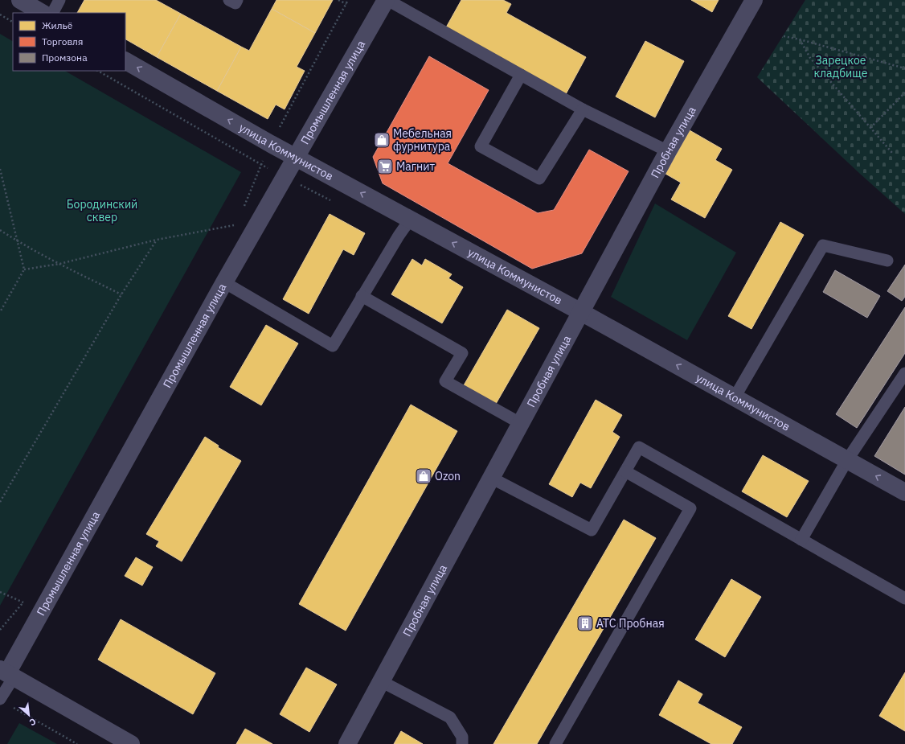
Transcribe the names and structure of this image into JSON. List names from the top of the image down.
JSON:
{
  "streets": {
    "street": ["Промышленная улица", "Пробная улица", "улица Коммунистов"]
  },
  "crossings": [
    ["Промышленная улица", "улица Коммунистов"],
    ["Пробная улица", "улица Коммунистов"]
  ],
  "one_way": ["улица Коммунистов"],
  "parks": ["Зарецкое кладбище", "Бородинский сквер"],
  "places": {
    "shop": ["Мебельная фурнитура", "Ozon"],
    "supermarket": ["Магнит"],
    "building": ["АТС Пробная"]
  },
  "legend": ["Жильё", "Торговля", "Промзона"],
  "north": "bottom right"
}
